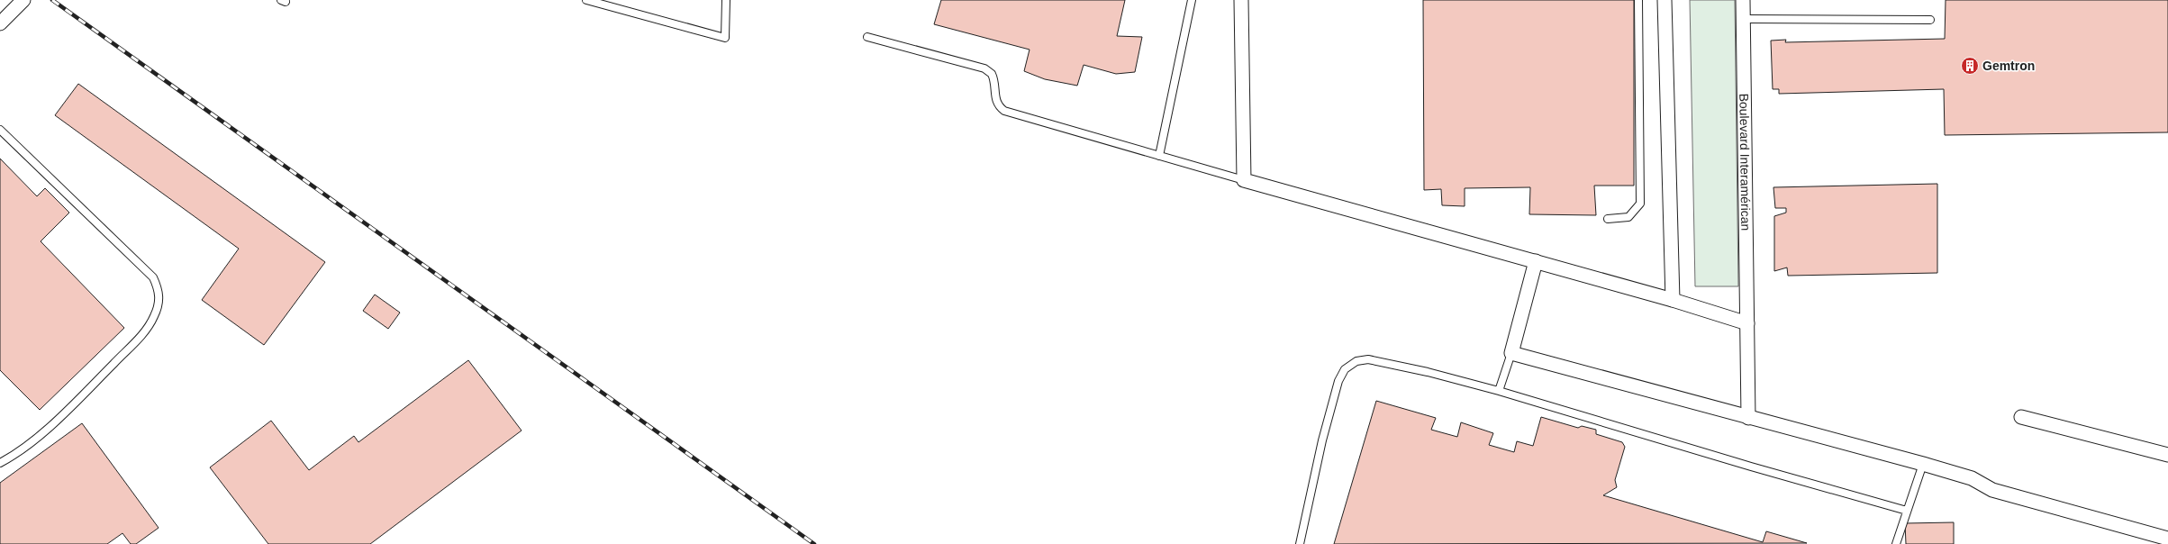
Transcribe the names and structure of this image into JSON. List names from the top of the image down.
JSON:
{
  "streets": {
    "street": ["Boulevard Interamérican"]
  },
  "places": {
    "building": ["Gemtron"]
  }
}
